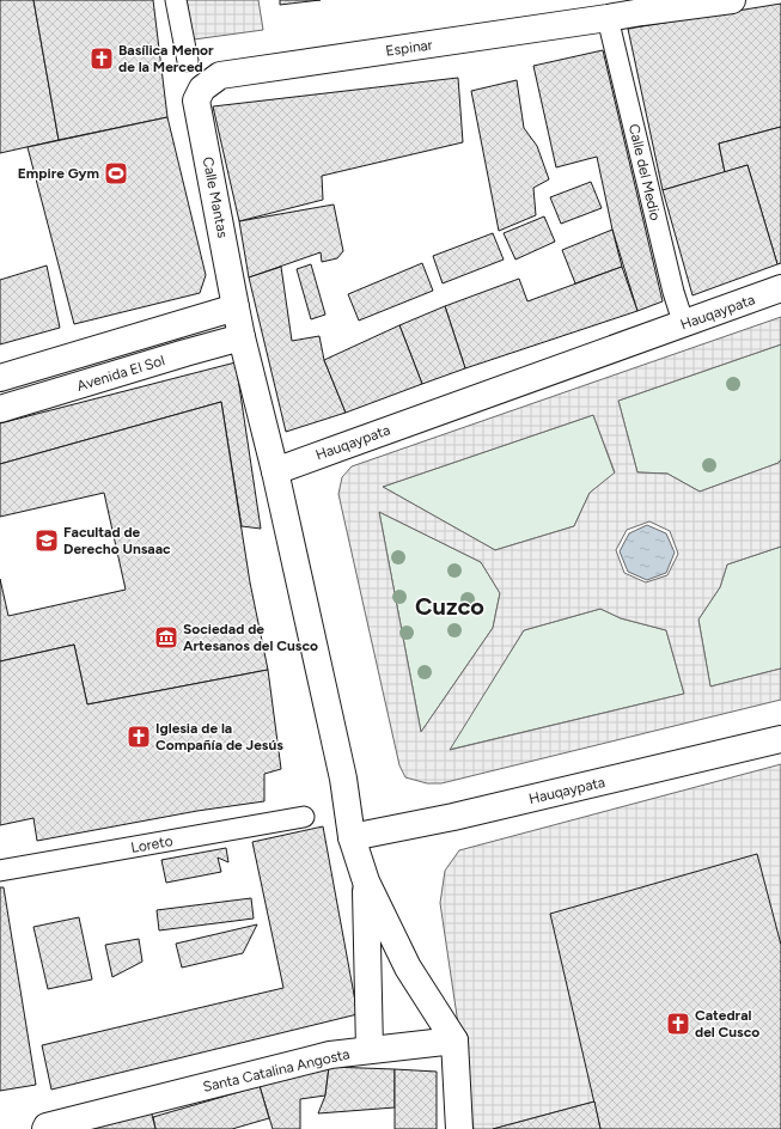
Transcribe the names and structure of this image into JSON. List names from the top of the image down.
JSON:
{
  "streets": {
    "street": [
      "Espinar",
      "Calle del Medio",
      "Calle Mantas",
      "Hauqaypata",
      "Avenida El Sol",
      "Loreto",
      "Santa Catalina Angosta"
    ]
  },
  "crossings": [
    ["Espinar", "Calle del Medio"],
    ["Espinar", "Calle Mantas"],
    ["Calle del Medio", "Hauqaypata"],
    ["Calle Mantas", "Avenida El Sol"]
  ],
  "districts": ["Cuzco"],
  "places": {
    "church": ["Basílica Menor de la Merced", "Iglesia de la Compañía de Jesús", "Catedral del Cusco"],
    "sports": ["Empire Gym"],
    "school or university": ["Facultad de Derecho Unsaac"],
    "museum": ["Sociedad de Artesanos del Cusco"]
  }
}
